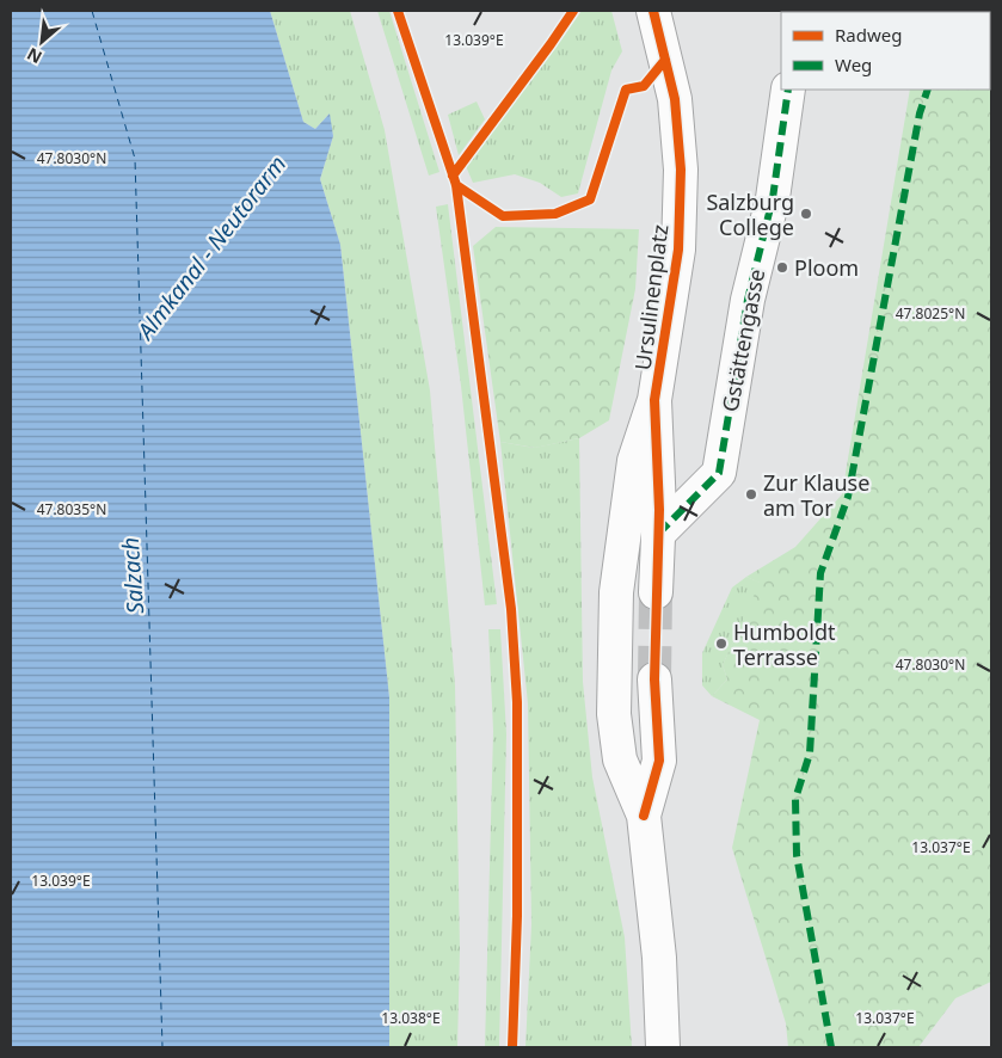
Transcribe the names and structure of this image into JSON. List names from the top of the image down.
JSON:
{
  "streets": {
    "street": ["Ursulinenplatz", "Gstättengasse"]
  },
  "crossings": [
    ["Ursulinenplatz", "Gstättengasse"]
  ],
  "water": ["Almkanal - Neutorarm", "Salzach"],
  "places": [
    "Salzburg College",
    "Ploom",
    "Zur Klause am Tor",
    "Humboldt Terrasse"
  ],
  "legend": ["Radweg", "Weg"],
  "north": "bottom left",
  "coordinates": [
    "13.039°E",
    "47.8030°N",
    "47.8025°N",
    "47.8035°N",
    "13.037°E",
    "13.038°E"
  ]
}
